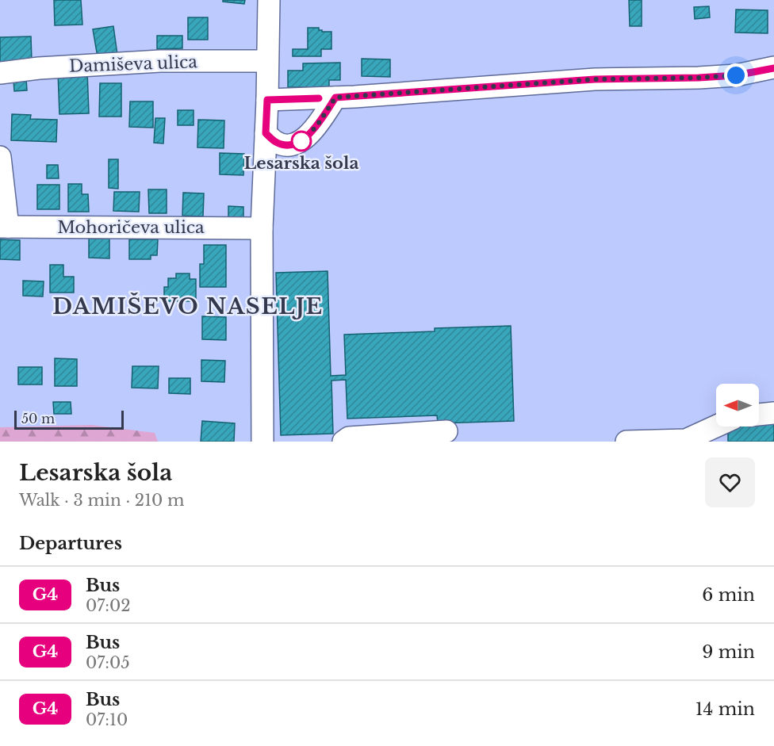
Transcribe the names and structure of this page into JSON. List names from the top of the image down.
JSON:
{
  "streets": {
    "street": ["Damiševa ulica", "Mohoričeva ulica"]
  },
  "districts": ["DAMIŠEVO NASELJE"],
  "places": ["Lesarska šola"],
  "lines": ["bus line G4"],
  "scale_bar": "50 m",
  "north": "left",
  "page": {
    "scale": "50 m",
    "heading": [
      ["Lesarska šola", "Walk · 3 min · 210 m"],
      "Departures"
    ],
    "list": [
      {
        "mark": "G4",
        "name": "Bus",
        "note": "07:02",
        "value": "6 min"
      },
      {
        "mark": "G4",
        "name": "Bus",
        "note": "07:05",
        "value": "9 min"
      },
      {
        "mark": "G4",
        "name": "Bus",
        "note": "07:10",
        "value": "14 min"
      }
    ]
  }
}
